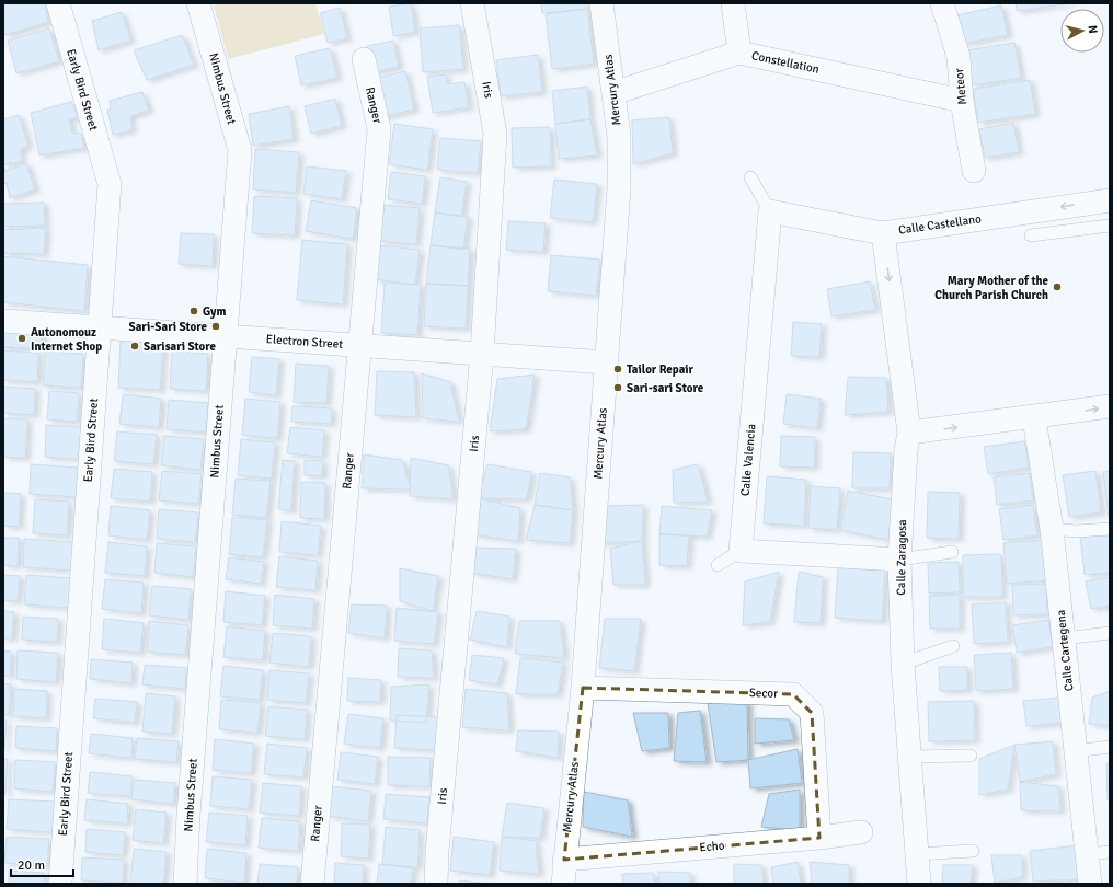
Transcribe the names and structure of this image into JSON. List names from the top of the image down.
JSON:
{
  "streets": {
    "street": [
      "Constellation",
      "Meteor",
      "Nimbus Street",
      "Early Bird Street",
      "Iris",
      "Mercury Atlas",
      "Ranger",
      "Calle Castellano",
      "Electron Street",
      "Calle Valencia",
      "Calle Zaragosa",
      "Calle Cartegena",
      "Secor",
      "Echo"
    ]
  },
  "crossings": [
    ["Constellation", "Meteor"],
    ["Constellation", "Mercury Atlas"],
    ["Nimbus Street", "Electron Street"],
    ["Early Bird Street", "Electron Street"],
    ["Iris", "Electron Street"],
    ["Mercury Atlas", "Electron Street"],
    ["Mercury Atlas", "Secor"],
    ["Mercury Atlas", "Echo"],
    ["Ranger", "Electron Street"],
    ["Calle Castellano", "Calle Valencia"],
    ["Calle Castellano", "Calle Zaragosa"],
    ["Secor", "Echo"]
  ],
  "places": [
    "Mary Mother of the Church Parish Church",
    "Gym",
    "Sari-Sari Store",
    "Autonomouz Internet Shop",
    "Sarisari Store",
    "Tailor Repair",
    "Sari-sari Store"
  ],
  "scale_bar": "20 m",
  "north": "right"
}
